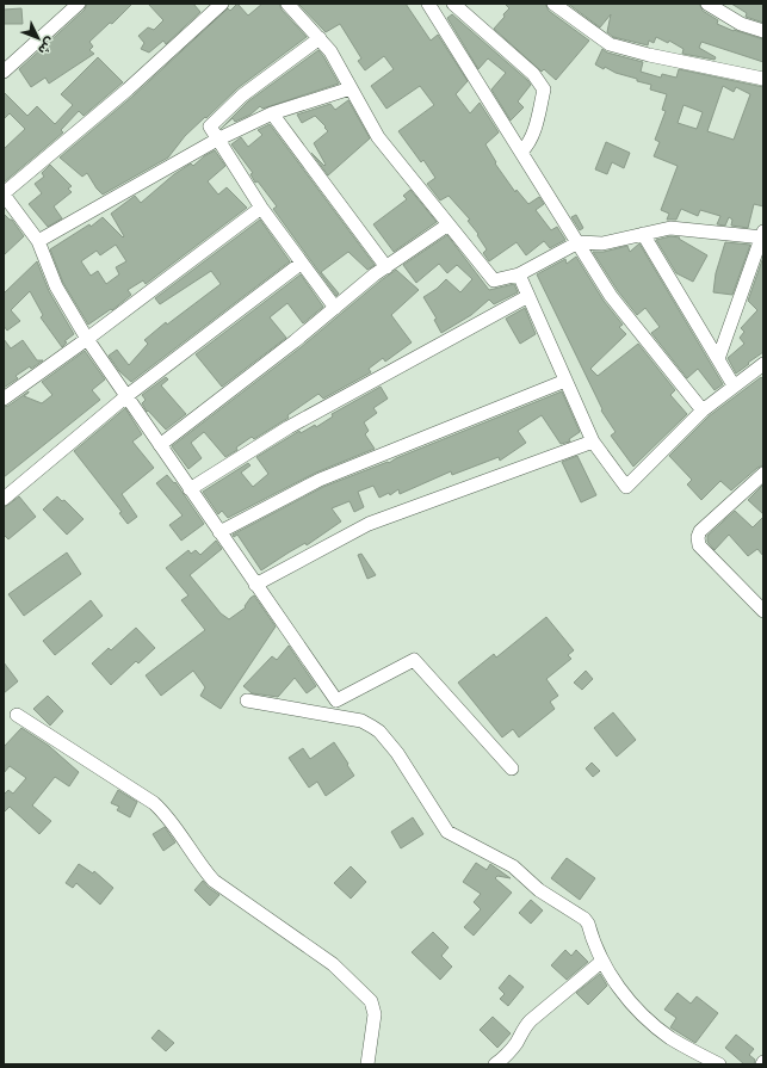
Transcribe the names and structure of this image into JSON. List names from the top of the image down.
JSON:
{
  "north": "bottom right"
}
